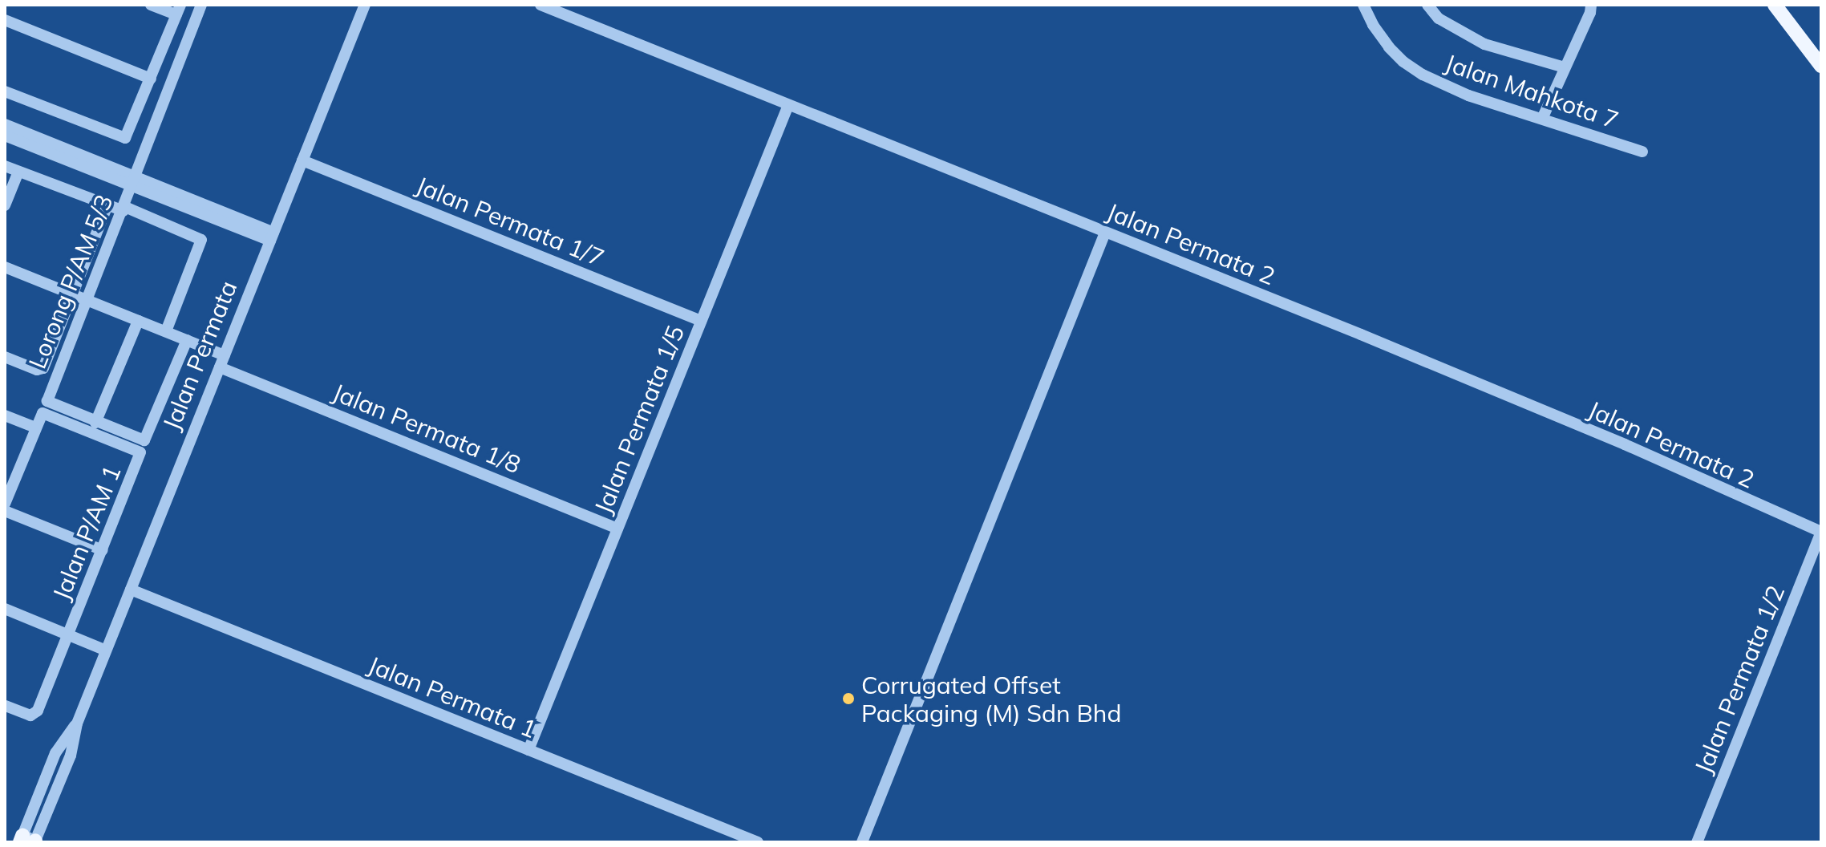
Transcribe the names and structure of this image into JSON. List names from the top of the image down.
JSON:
{
  "streets": {
    "street": [
      "Jalan Mahkota 7",
      "Jalan Permata 1/7",
      "Jalan Permata 2",
      "Lorong P/AM 5/3",
      "Jalan Permata",
      "Jalan Permata 1/5",
      "Jalan Permata 1/8",
      "Jalan P/AM 1",
      "Jalan Permata 1/2",
      "Jalan Permata 1"
    ]
  },
  "crossings": [
    ["Jalan Permata 1/7", "Jalan Permata"],
    ["Jalan Permata 1/7", "Jalan Permata 1/5"],
    ["Jalan Permata 2", "Jalan Permata 1/5"],
    ["Jalan Permata 2", "Jalan Permata 1/2"],
    ["Jalan Permata", "Jalan Permata 1/8"],
    ["Jalan Permata", "Jalan Permata 1"],
    ["Jalan Permata 1/5", "Jalan Permata 1/8"],
    ["Jalan Permata 1/5", "Jalan Permata 1"]
  ],
  "places": ["Corrugated Offset Packaging (M) Sdn Bhd"]
}
